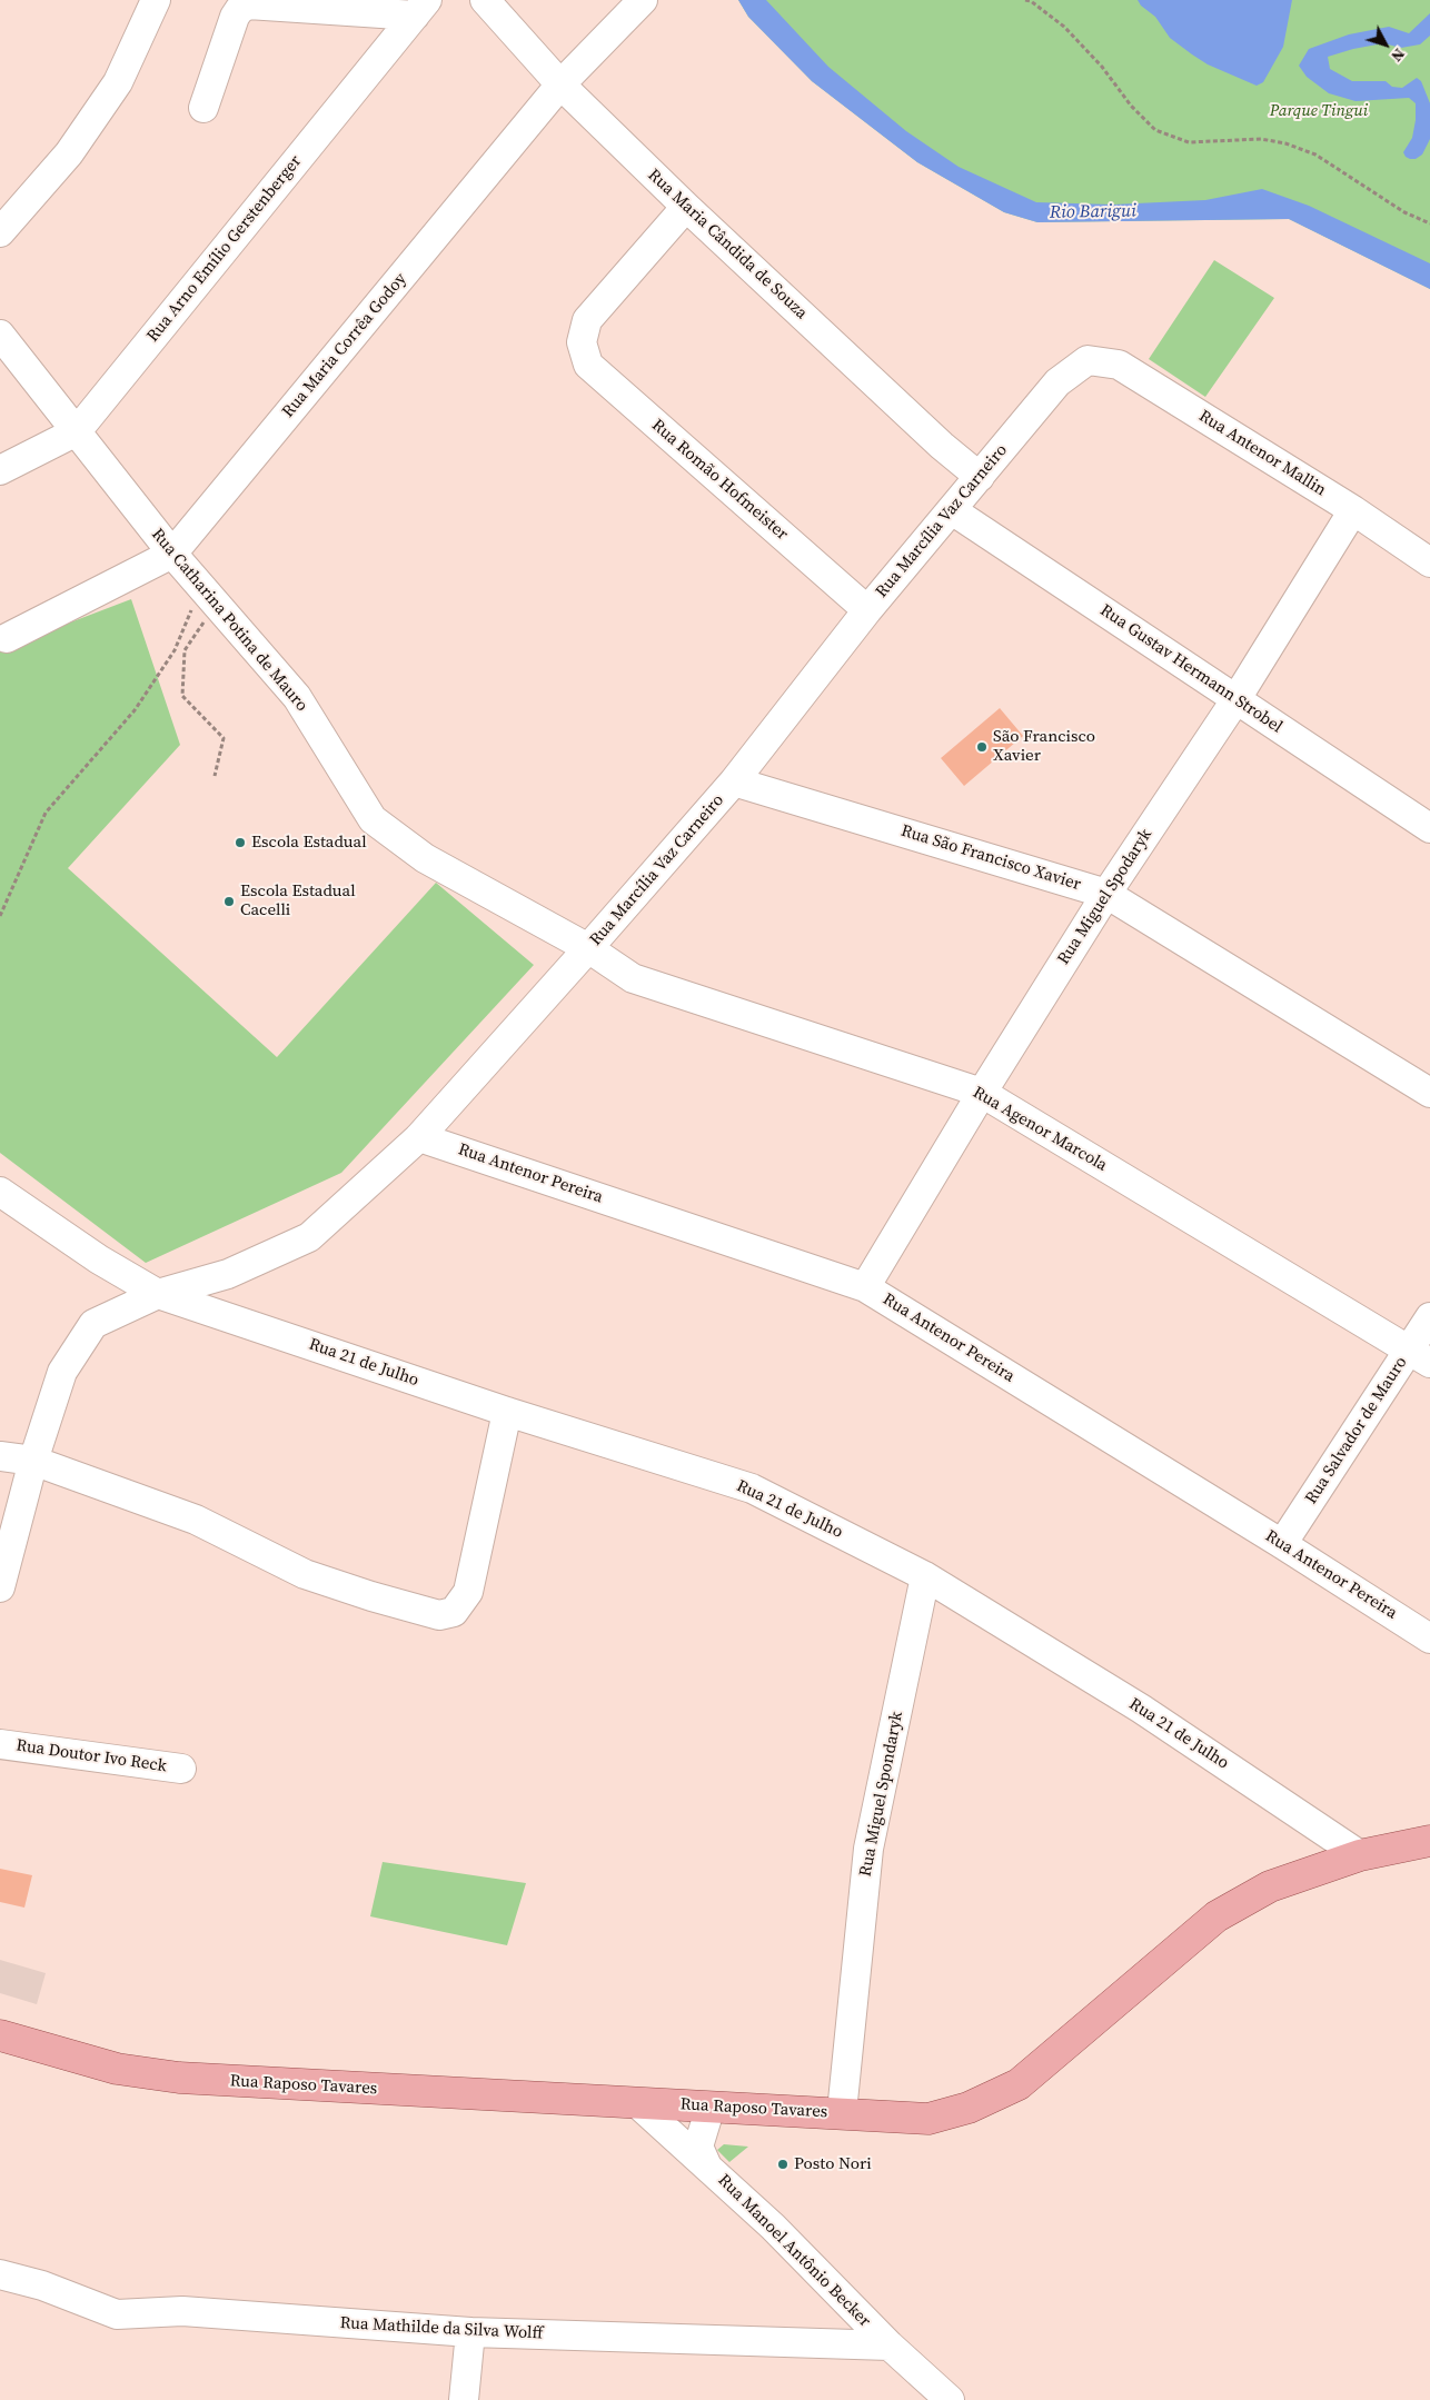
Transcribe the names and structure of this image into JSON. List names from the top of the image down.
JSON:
{
  "streets": {
    "main road": ["Rua Raposo Tavares"],
    "street": [
      "Rua Maria Cândida de Souza",
      "Rua Arno Emílio Gerstenberger",
      "Rua Maria Corrêa Godoy",
      "Rua Antenor Mallin",
      "Rua Romão Hofmeister",
      "Rua Marcília Vaz Carneiro",
      "Rua Catharina Potina de Mauro",
      "Rua Gustav Hermann Strobel",
      "Rua São Francisco Xavier",
      "Rua Miguel Spodaryk",
      "Rua Agenor Marcola",
      "Rua Antenor Pereira",
      "Rua 21 de Julho",
      "Rua Salvador de Mauro",
      "Rua Doutor Ivo Reck",
      "Rua Miguel Spondaryk",
      "Rua Manoel Antônio Becker",
      "Rua Mathilde da Silva Wolff"
    ]
  },
  "crossings": [
    ["Rua Maria Cândida de Souza", "Rua Maria Corrêa Godoy"],
    ["Rua Maria Cândida de Souza", "Rua Romão Hofmeister"],
    ["Rua Maria Cândida de Souza", "Rua Marcília Vaz Carneiro"],
    ["Rua Arno Emílio Gerstenberger", "Rua Catharina Potina de Mauro"],
    ["Rua Maria Corrêa Godoy", "Rua Catharina Potina de Mauro"],
    ["Rua Antenor Mallin", "Rua Marcília Vaz Carneiro"],
    ["Rua Antenor Mallin", "Rua Miguel Spodaryk"],
    ["Rua Romão Hofmeister", "Rua Marcília Vaz Carneiro"],
    ["Rua Marcília Vaz Carneiro", "Rua Catharina Potina de Mauro"],
    ["Rua Marcília Vaz Carneiro", "Rua Gustav Hermann Strobel"],
    ["Rua Marcília Vaz Carneiro", "Rua São Francisco Xavier"],
    ["Rua Marcília Vaz Carneiro", "Rua Agenor Marcola"],
    ["Rua Marcília Vaz Carneiro", "Rua Antenor Pereira"],
    ["Rua Marcília Vaz Carneiro", "Rua 21 de Julho"],
    ["Rua Catharina Potina de Mauro", "Rua Agenor Marcola"],
    ["Rua Gustav Hermann Strobel", "Rua Miguel Spodaryk"],
    ["Rua São Francisco Xavier", "Rua Miguel Spodaryk"],
    ["Rua Miguel Spodaryk", "Rua Agenor Marcola"],
    ["Rua Miguel Spodaryk", "Rua Antenor Pereira"],
    ["Rua Agenor Marcola", "Rua Salvador de Mauro"],
    ["Rua Antenor Pereira", "Rua Salvador de Mauro"],
    ["Rua 21 de Julho", "Rua Miguel Spondaryk"],
    ["Rua 21 de Julho", "Rua Raposo Tavares"],
    ["Rua Miguel Spondaryk", "Rua Raposo Tavares"],
    ["Rua Raposo Tavares", "Rua Manoel Antônio Becker"],
    ["Rua Manoel Antônio Becker", "Rua Mathilde da Silva Wolff"]
  ],
  "water": ["Rio Barigui"],
  "parks": ["Parque Tingui"],
  "places": [
    "São Francisco Xavier",
    "Escola Estadual",
    "Escola Estadual Cacelli",
    "Posto Nori"
  ],
  "north": "bottom right"
}
